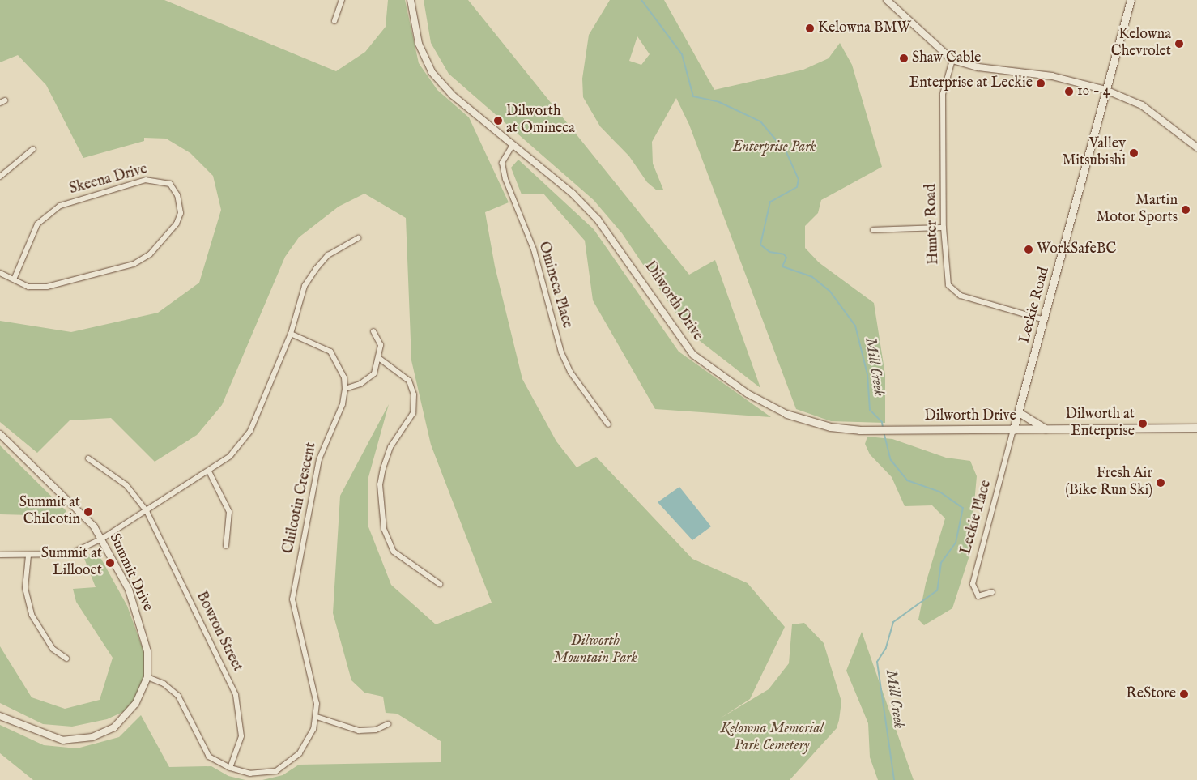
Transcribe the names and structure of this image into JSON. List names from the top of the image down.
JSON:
{
  "streets": {
    "main road": ["Dilworth Drive", "Leckie Road"],
    "street": [
      "Skeena Drive",
      "Hunter Road",
      "Omineca Place",
      "Chilcotin Crescent",
      "Leckie Place",
      "Summit Drive",
      "Bowron Street"
    ]
  },
  "crossings": [
    ["Hunter Road", "Leckie Road"],
    ["Omineca Place", "Dilworth Drive"],
    ["Dilworth Drive", "Leckie Road"],
    ["Dilworth Drive", "Leckie Place"],
    ["Leckie Road", "Leckie Place"]
  ],
  "water": ["Mill Creek"],
  "parks": ["Enterprise Park", "Dilworth Mountain Park", "Kelowna Memorial Park Cemetery"],
  "places": [
    "Kelowna BMW",
    "Kelowna Chevrolet",
    "Shaw Cable",
    "Enterprise at Leckie",
    "10 - 4",
    "Dilworth at Omineca",
    "Valley Mitsubishi",
    "Martin Motor Sports",
    "WorkSafeBC",
    "Dilworth at Enterprise",
    "Fresh Air (Bike Run Ski)",
    "Summit at Chilcotin",
    "Summit at Lillooet",
    "ReStore"
  ]
}
